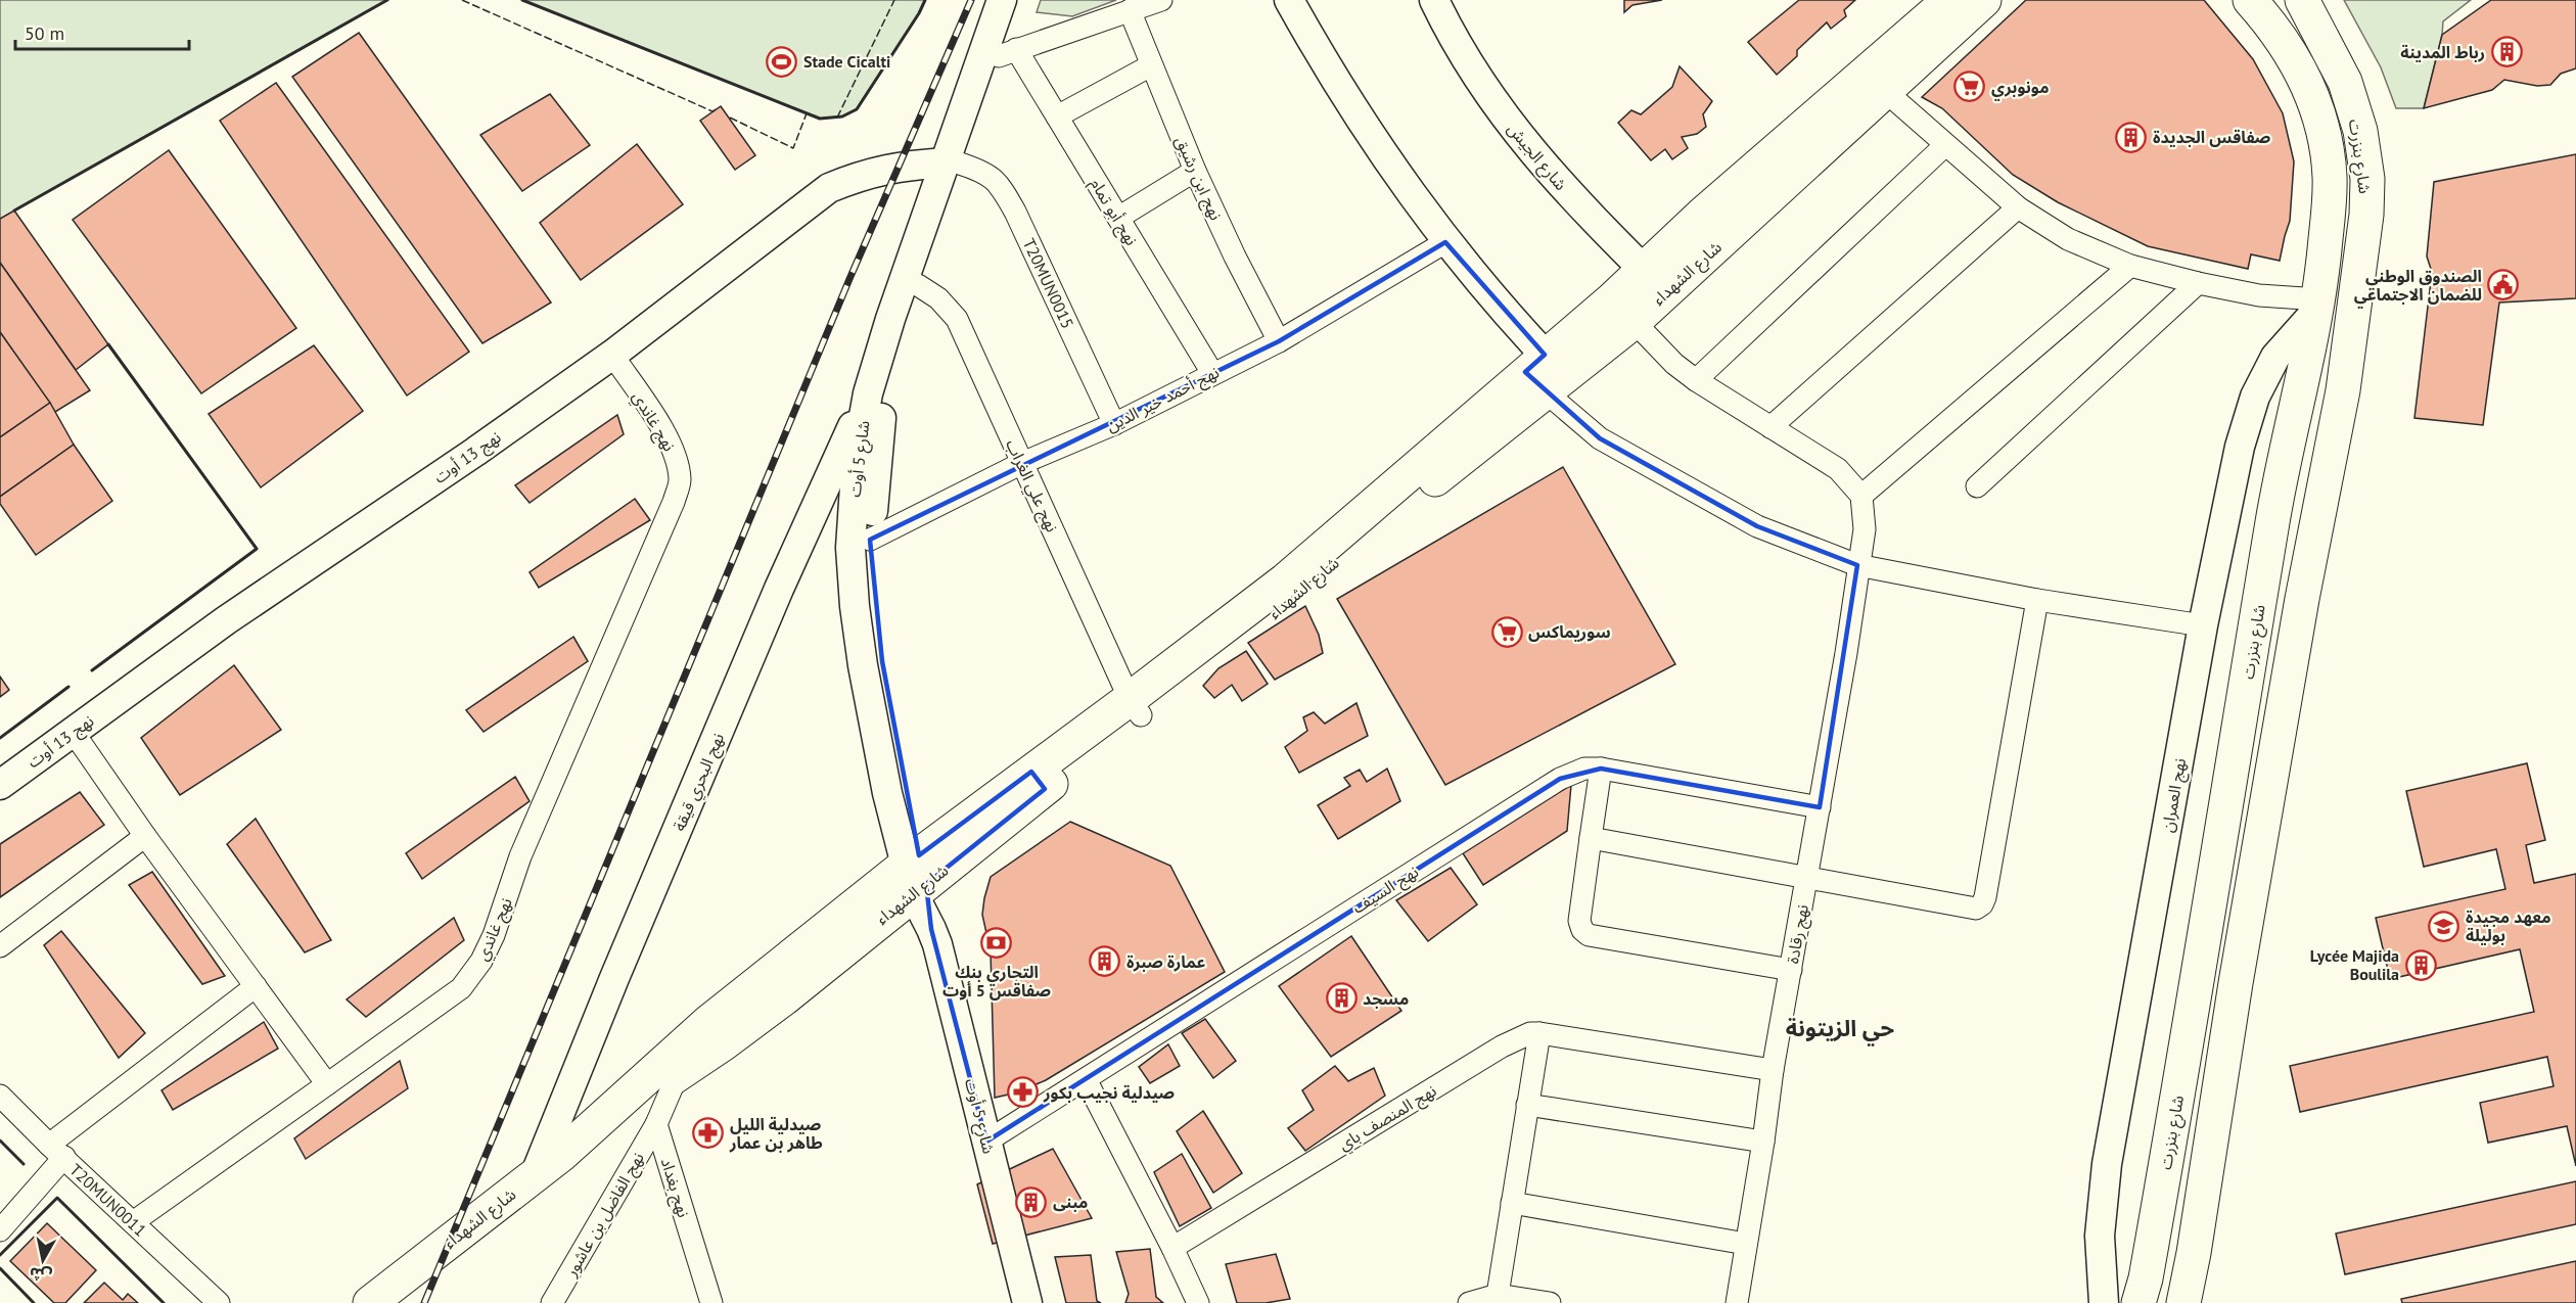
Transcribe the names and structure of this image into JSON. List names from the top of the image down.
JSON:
{
  "streets": {
    "main road": [
      "شارع الجيش",
      "شارع بنزرت",
      "شارع الشهداء",
      "نهج 13 أوت",
      "شارع 5 أوت",
      "نهج البحري قيقة",
      "نهج العمران"
    ],
    "street": [
      "نهج ابن رشيق",
      "نهج أبو تمام",
      "T20MUN0015",
      "نهج أحمد خير الدين",
      "نهج غاندي",
      "نهج علي الغراب",
      "نهج السيف",
      "نهج رقادة",
      "نهج المنصف باي",
      "نهج بغداد",
      "T20MUN0011",
      "نهج الفاضل بن عاشور"
    ]
  },
  "crossings": [
    ["شارع الجيش", "شارع الشهداء"],
    ["شارع بنزرت", "نهج العمران"],
    ["نهج ابن رشيق", "نهج أحمد خير الدين"],
    ["نهج أبو تمام", "نهج أحمد خير الدين"],
    ["نهج أبو تمام", "شارع 5 أوت"],
    ["شارع الشهداء", "شارع 5 أوت"],
    ["شارع الشهداء", "نهج علي الغراب"],
    ["شارع الشهداء", "نهج البحري قيقة"],
    ["T20MUN0015", "نهج أحمد خير الدين"],
    ["T20MUN0015", "نهج 13 أوت"],
    ["T20MUN0015", "شارع 5 أوت"],
    ["نهج أحمد خير الدين", "شارع 5 أوت"],
    ["نهج أحمد خير الدين", "نهج علي الغراب"],
    ["نهج غاندي", "نهج 13 أوت"],
    ["نهج غاندي", "T20MUN0011"],
    ["نهج 13 أوت", "شارع 5 أوت"],
    ["شارع 5 أوت", "نهج علي الغراب"],
    ["شارع 5 أوت", "نهج البحري قيقة"],
    ["شارع 5 أوت", "نهج السيف"],
    ["نهج السيف", "نهج رقادة"],
    ["نهج بغداد", "نهج الفاضل بن عاشور"]
  ],
  "districts": ["حي الزيتونة"],
  "places": {
    "building": [
      "رباط المدينة",
      "صفاقس الجديدة",
      "عمارة صبرة",
      "Lycée Majida Boulila",
      "مسجد",
      "مبنى"
    ],
    "sports": ["Stade Cicalti"],
    "supermarket": ["مونوبري", "سوريماكس"],
    "public building": ["الصندوق الوطني للضمان الاجتماعي"],
    "school or university": ["معهد مجيدة بوليلة"],
    "bank": ["التجاري بنك صفاقس 5 أوت"],
    "pharmacy": ["صيدلية نجيب بكور", "صيدلية الليل طاهر بن عمار"]
  },
  "scale_bar": "50 m",
  "north": "bottom"
}
